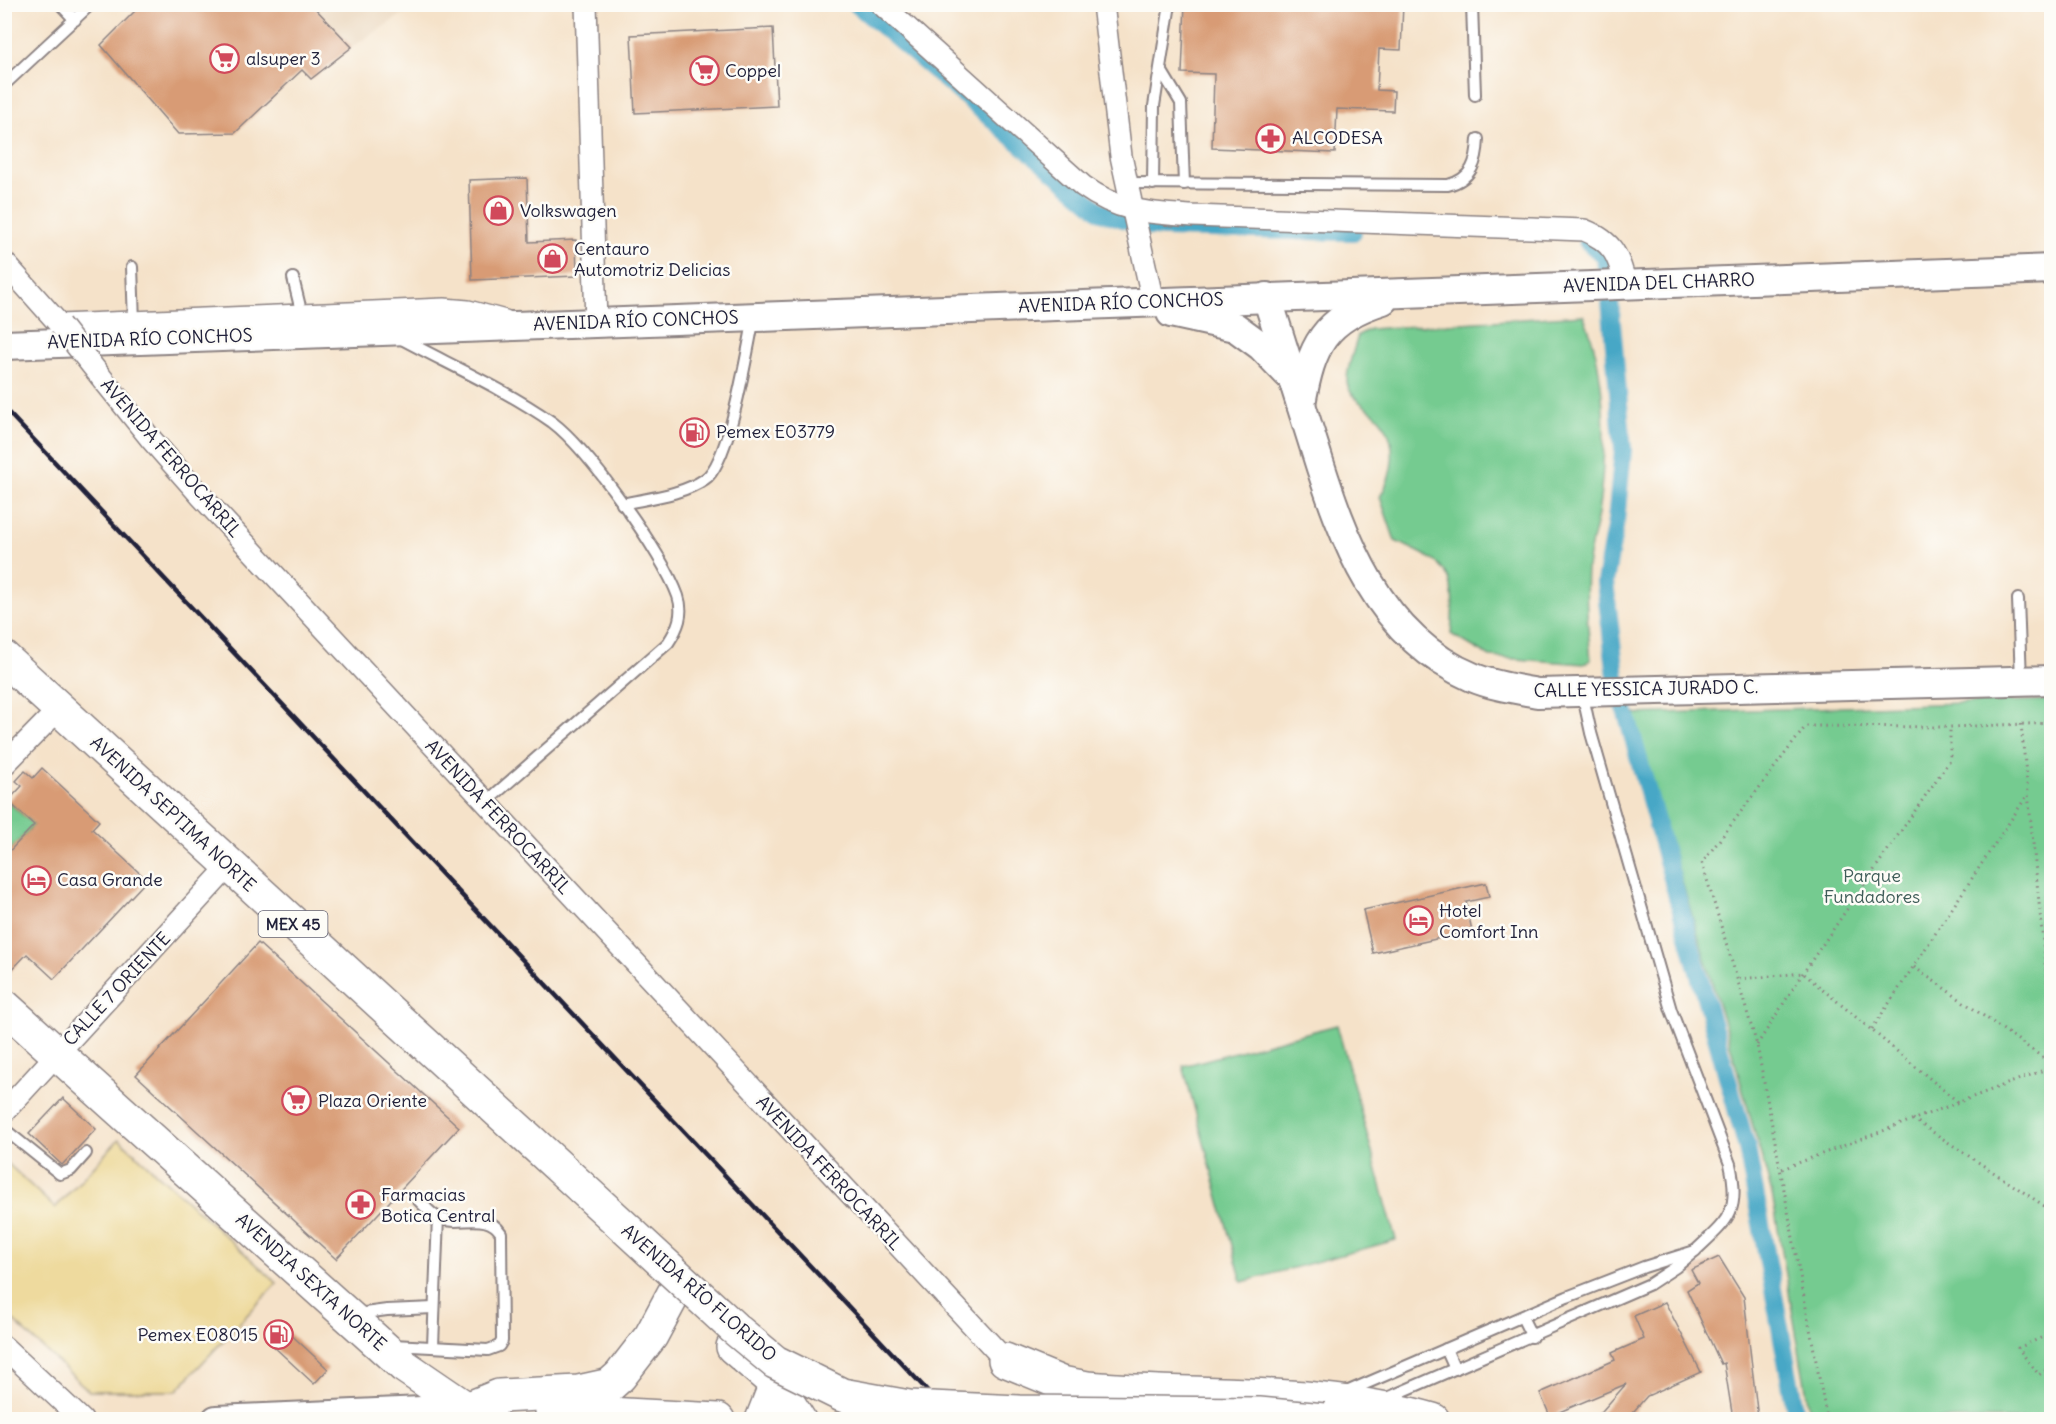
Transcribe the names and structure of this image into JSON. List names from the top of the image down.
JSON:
{
  "streets": {
    "main road": [
      "AVENIDA DEL CHARRO",
      "AVENIDA RÍO CONCHOS",
      "CALLE YESSICA JURADO C.",
      "AVENIDA SEPTIMA NORTE",
      "MEX 45",
      "AVENDIA SEXTA NORTE",
      "AVENIDA RÍO FLORIDO"
    ],
    "street": ["AVENIDA FERROCARRIL", "CALLE 7 ORIENTE"]
  },
  "crossings": [
    ["AVENIDA DEL CHARRO", "AVENIDA RÍO CONCHOS"],
    ["AVENIDA DEL CHARRO", "CALLE YESSICA JURADO C."],
    ["AVENIDA RÍO CONCHOS", "CALLE YESSICA JURADO C."],
    ["AVENIDA SEPTIMA NORTE", "CALLE 7 ORIENTE"],
    ["AVENIDA SEPTIMA NORTE", "AVENIDA RÍO FLORIDO"],
    ["CALLE 7 ORIENTE", "AVENDIA SEXTA NORTE"]
  ],
  "parks": ["Parque Fundadores"],
  "places": {
    "supermarket": ["alsuper 3", "Coppel", "Plaza Oriente"],
    "pharmacy": ["ALCODESA", "Farmacias Botica Central"],
    "shop": ["Volkswagen", "Centauro Automotriz Delicias"],
    "fuel station": ["Pemex E03779", "Pemex E08015"],
    "hotel": ["Casa Grande", "Hotel Comfort Inn"]
  }
}
